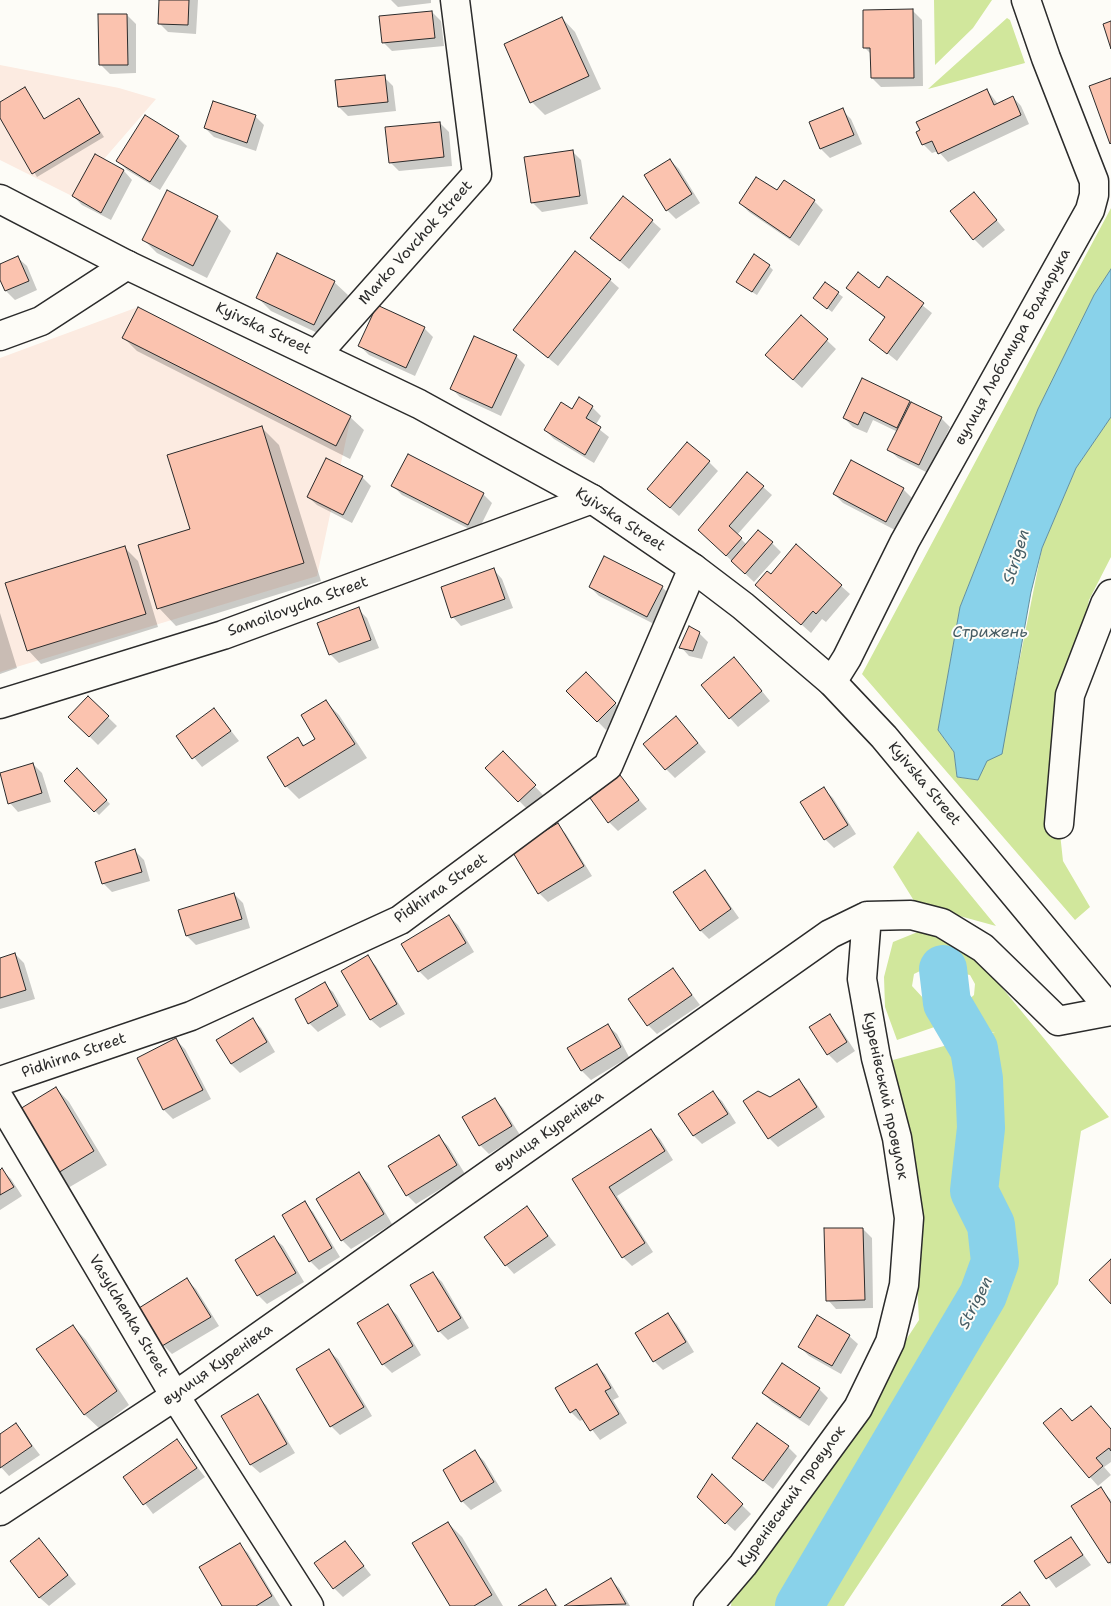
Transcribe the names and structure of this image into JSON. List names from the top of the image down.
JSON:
{
  "streets": {
    "street": [
      "Marko Vovchok Street",
      "Kyivska Street",
      "вулиця Любомира Боднарука",
      "Samoilovycha Street",
      "Pidhirna Street",
      "Куренівський провулок",
      "вулиця Куренівка",
      "Vasylchenka Street"
    ]
  },
  "crossings": [
    ["Marko Vovchok Street", "Kyivska Street"],
    ["Kyivska Street", "вулиця Любомира Боднарука"],
    ["Kyivska Street", "Samoilovycha Street"],
    ["Kyivska Street", "Pidhirna Street"],
    ["Kyivska Street", "вулиця Куренівка"],
    ["Куренівський провулок", "вулиця Куренівка"],
    ["вулиця Куренівка", "Vasylchenka Street"]
  ],
  "water": ["Strigen", "Стрижень"]
}
